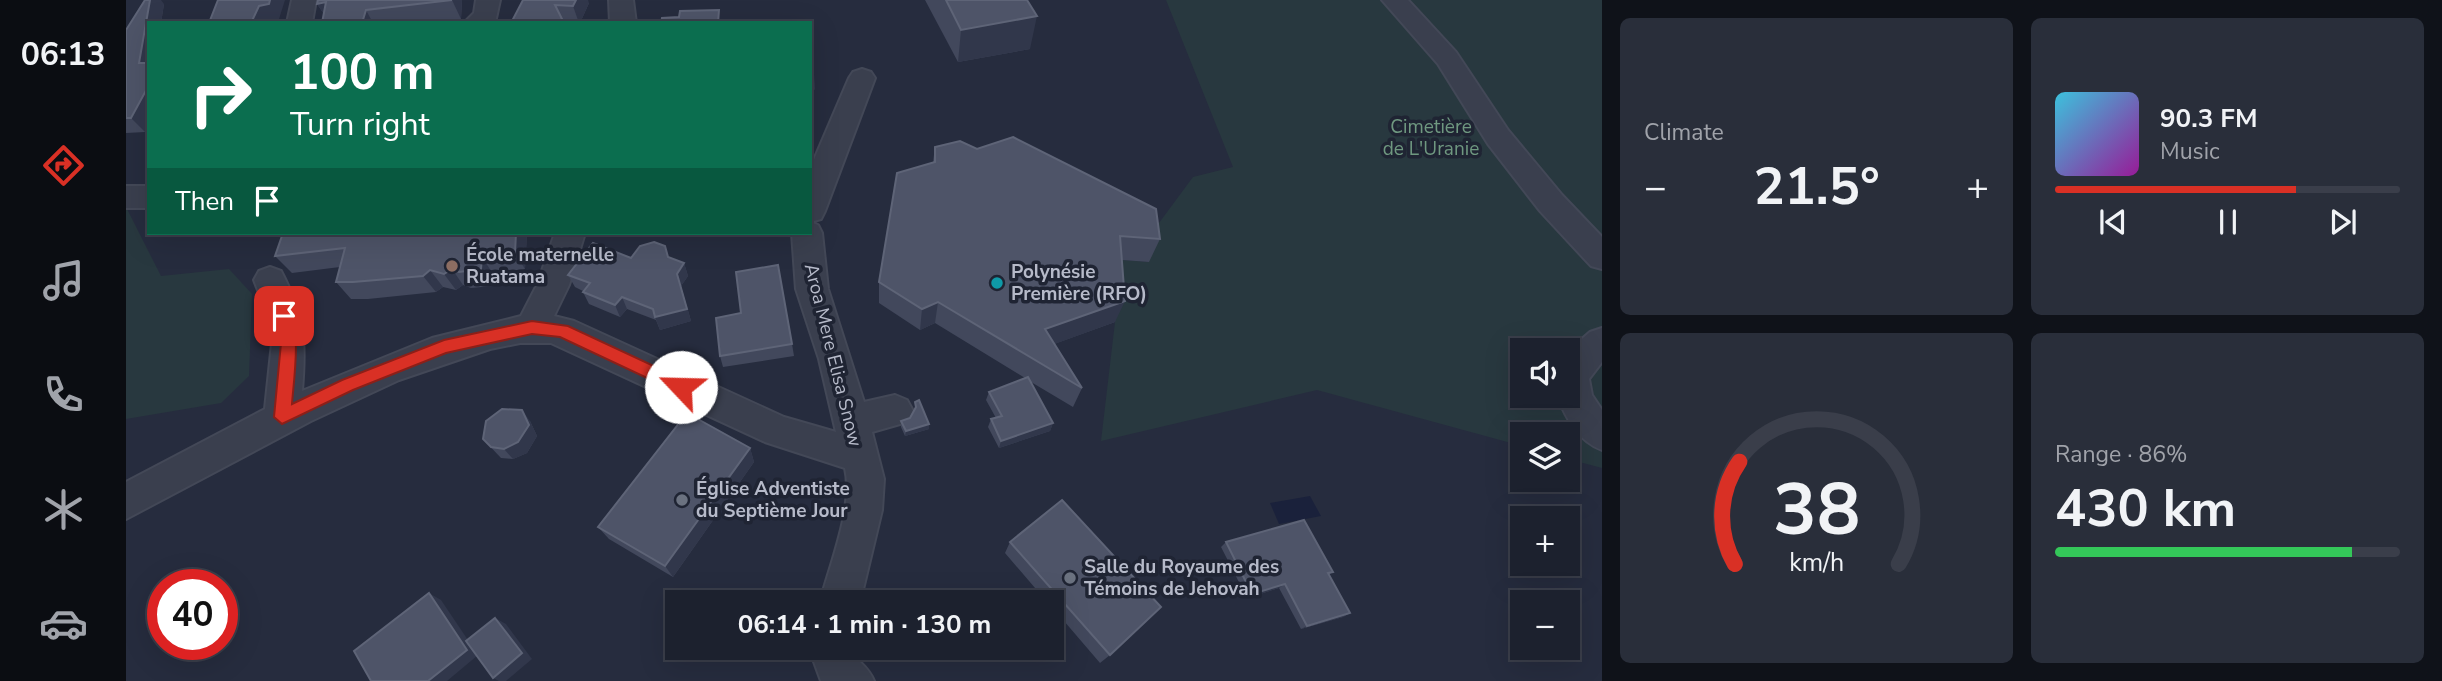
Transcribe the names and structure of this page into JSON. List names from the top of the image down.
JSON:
{
  "streets": {
    "street": ["Aroa Mere Elisa Snow"]
  },
  "parks": ["Cimetière de L'Uranie"],
  "places": [
    "École maternelle Ruatama",
    "Polynésie Première (RFO)",
    "Église Adventiste du Septième Jour",
    "Salle du Royaume des Témoins de Jehovah"
  ],
  "page": {
    "tabs": "06:13",
    "tile": [
      "Climate",
      ["Range · 86%", "430 km"]
    ],
    "turn": ["100 m", "Turn right"],
    "song": ["90.3 FM", "Music"],
    "heat": ["−", "21.5°", "+"],
    "then": "Then",
    "map_buttons": ["+", "−"],
    "limit": "40",
    "trip": "06:14 · 1 min · 130 m",
    "gauge": ["38", "km/h"]
  }
}
